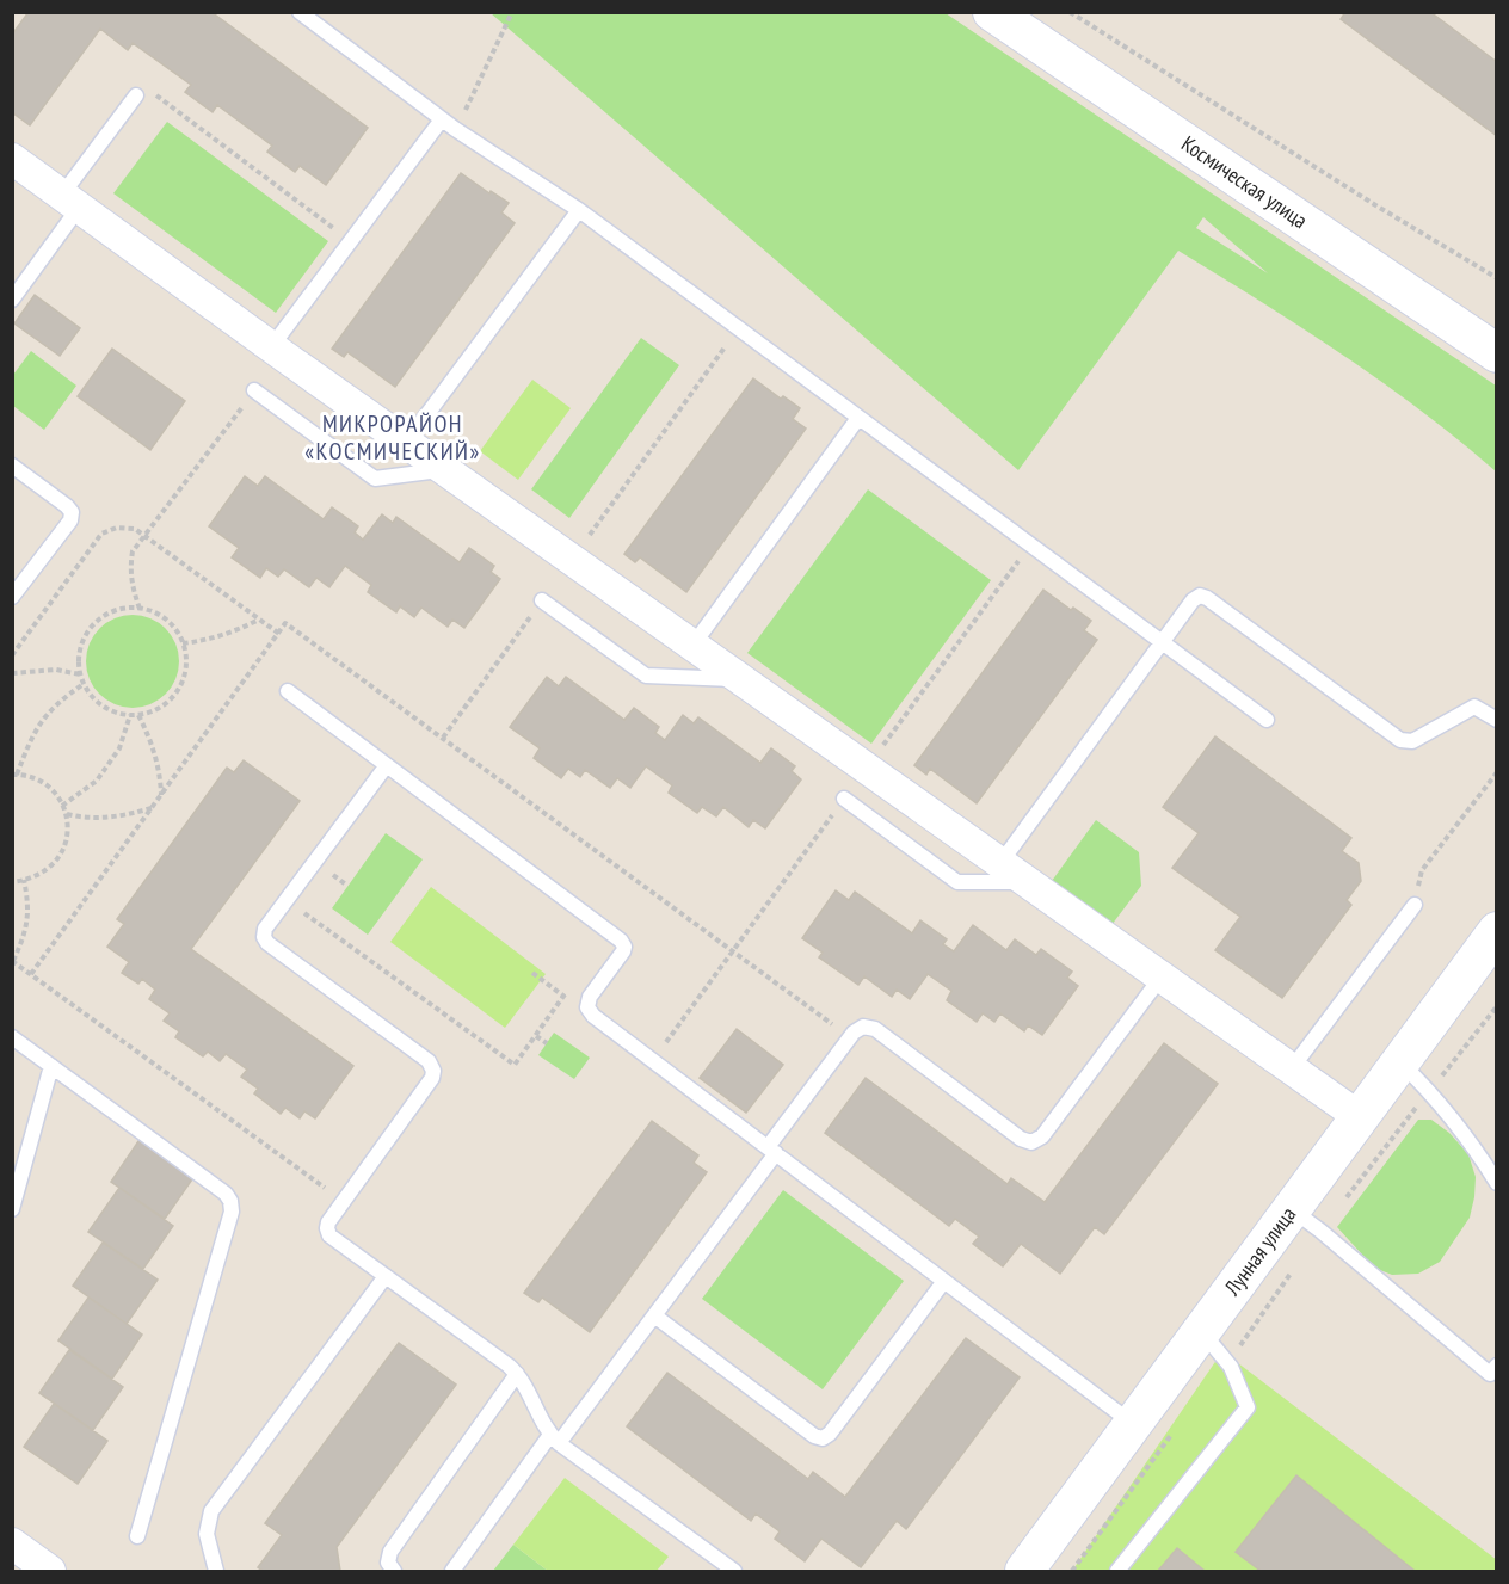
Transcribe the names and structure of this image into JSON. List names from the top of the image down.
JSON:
{
  "streets": {
    "street": ["Космическая улица", "Лунная улица"]
  },
  "districts": ["МИКРОРАЙОН «КОСМИЧЕСКИЙ»"]
}
